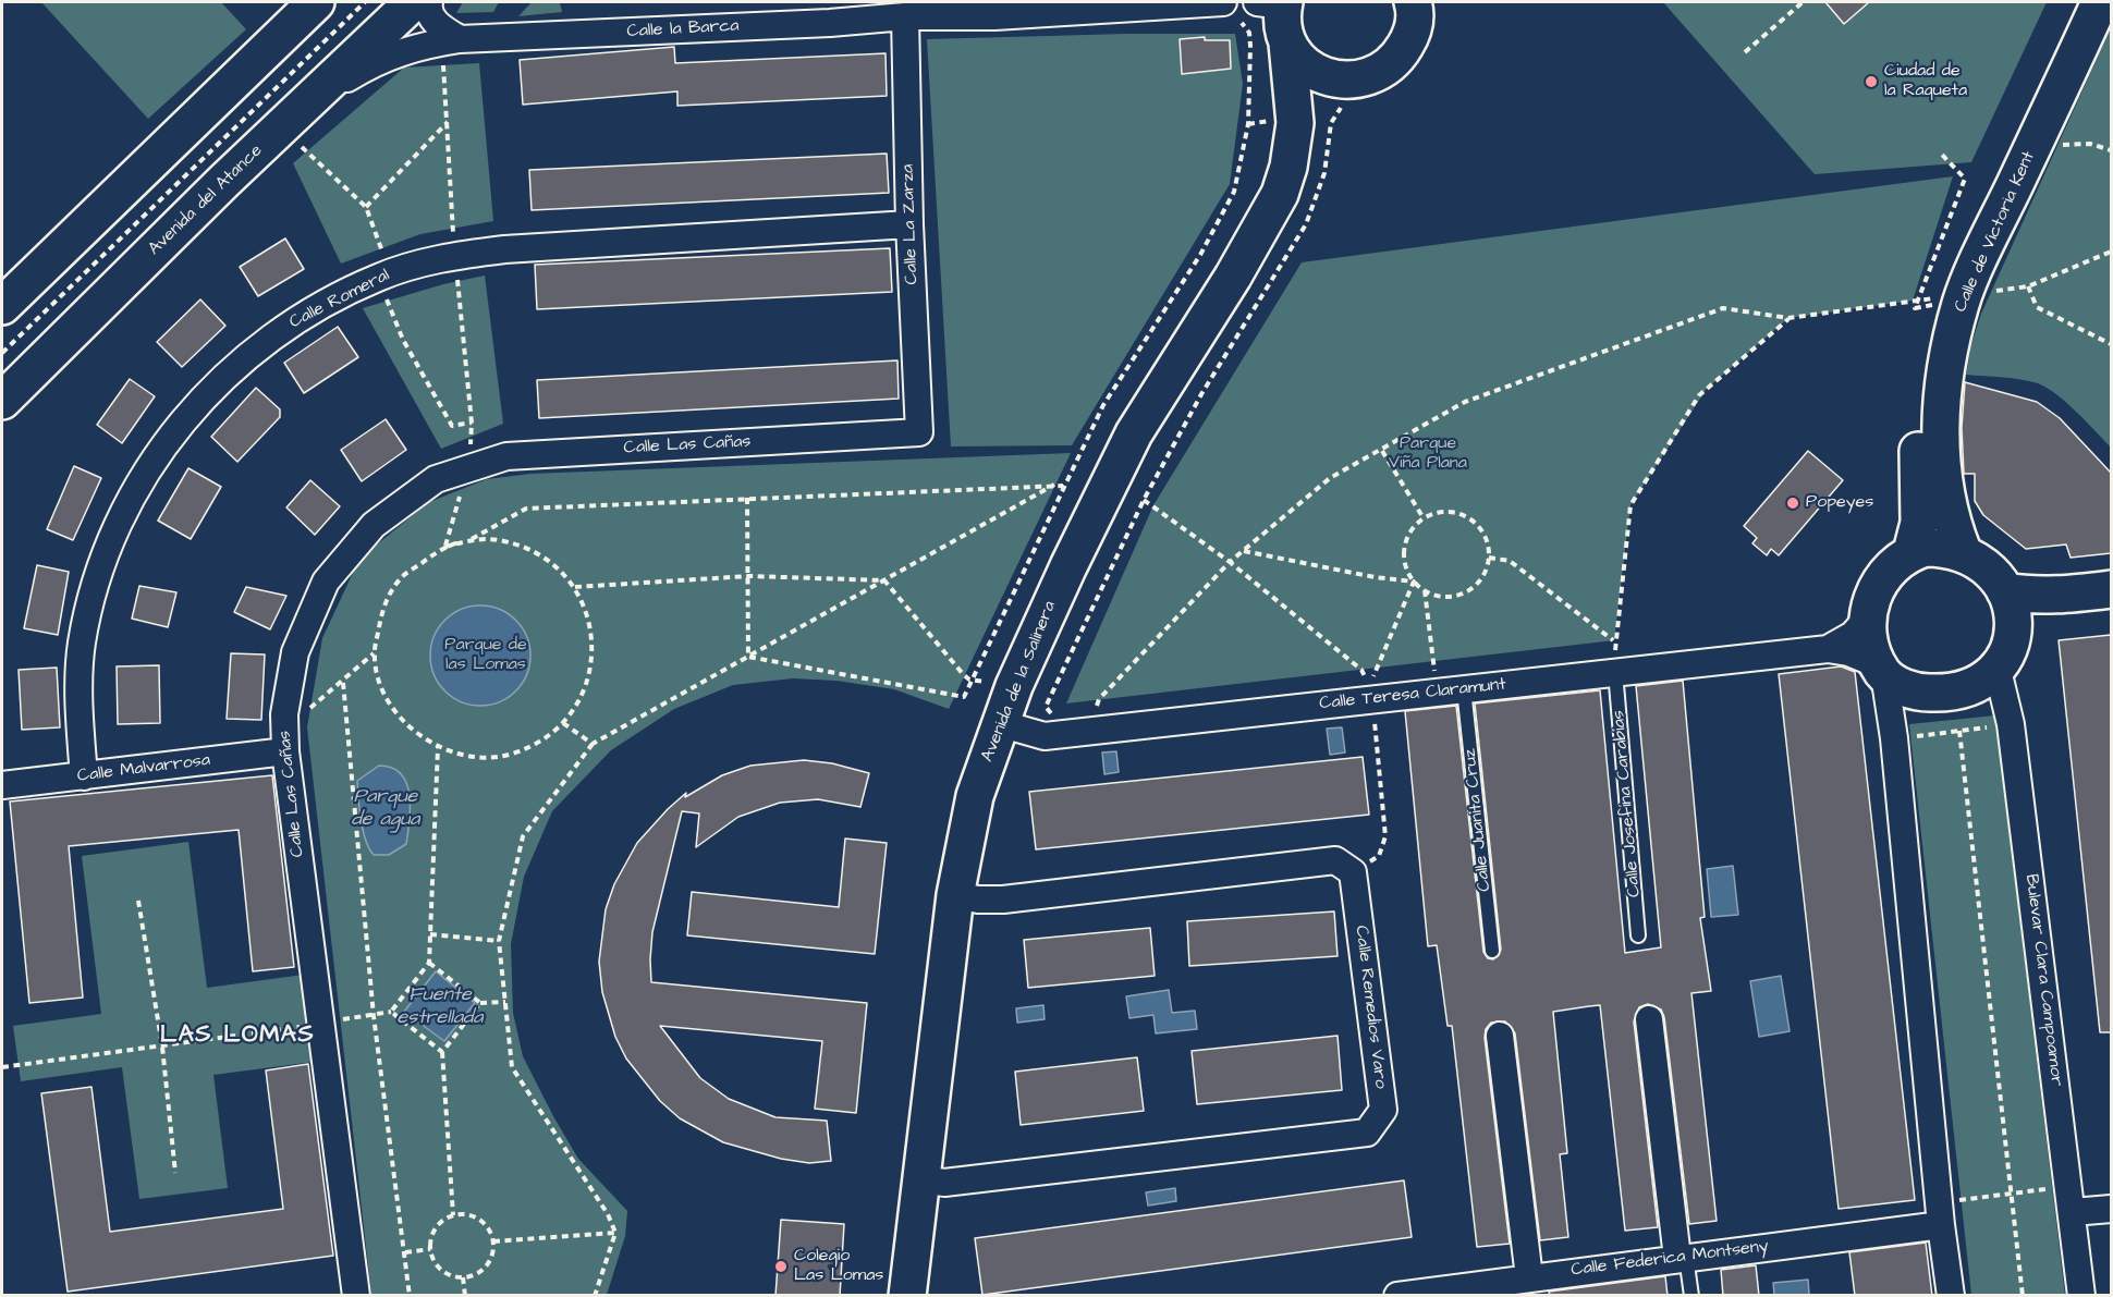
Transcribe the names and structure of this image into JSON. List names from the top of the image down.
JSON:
{
  "streets": {
    "street": [
      "Calle la Barca",
      "Avenida del Atance",
      "Calle La Zarza",
      "Calle de Victoria Kent",
      "Calle Romeral",
      "Calle Las Cañas",
      "Avenida de la Salinera",
      "Calle Teresa Claramunt",
      "Calle Malvarrosa",
      "Bulevar Clara Campoamor",
      "Calle Remedios Varo",
      "Calle Federica Montseny"
    ],
    "lane": ["Calle Josefina Carabias", "Calle Juanita Cruz"]
  },
  "crossings": [
    ["Calle la Barca", "Avenida del Atance"],
    ["Calle la Barca", "Calle La Zarza"],
    ["Calle La Zarza", "Calle Romeral"],
    ["Calle La Zarza", "Calle Las Cañas"],
    ["Calle de Victoria Kent", "Calle Teresa Claramunt"],
    ["Calle de Victoria Kent", "Bulevar Clara Campoamor"],
    ["Calle Romeral", "Calle Malvarrosa"],
    ["Calle Las Cañas", "Calle Malvarrosa"],
    ["Avenida de la Salinera", "Calle Teresa Claramunt"],
    ["Avenida de la Salinera", "Calle Remedios Varo"],
    ["Calle Teresa Claramunt", "Calle Josefina Carabias"],
    ["Calle Teresa Claramunt", "Calle Juanita Cruz"],
    ["Calle Teresa Claramunt", "Bulevar Clara Campoamor"]
  ],
  "districts": ["LAS LOMAS"],
  "water": ["Parque de agua", "Fuente estrellada"],
  "parks": ["Parque Viña Plana", "Parque de las Lomas"],
  "places": ["Ciudad de la Raqueta", "Popeyes", "Colegio Las Lomas"]
}
